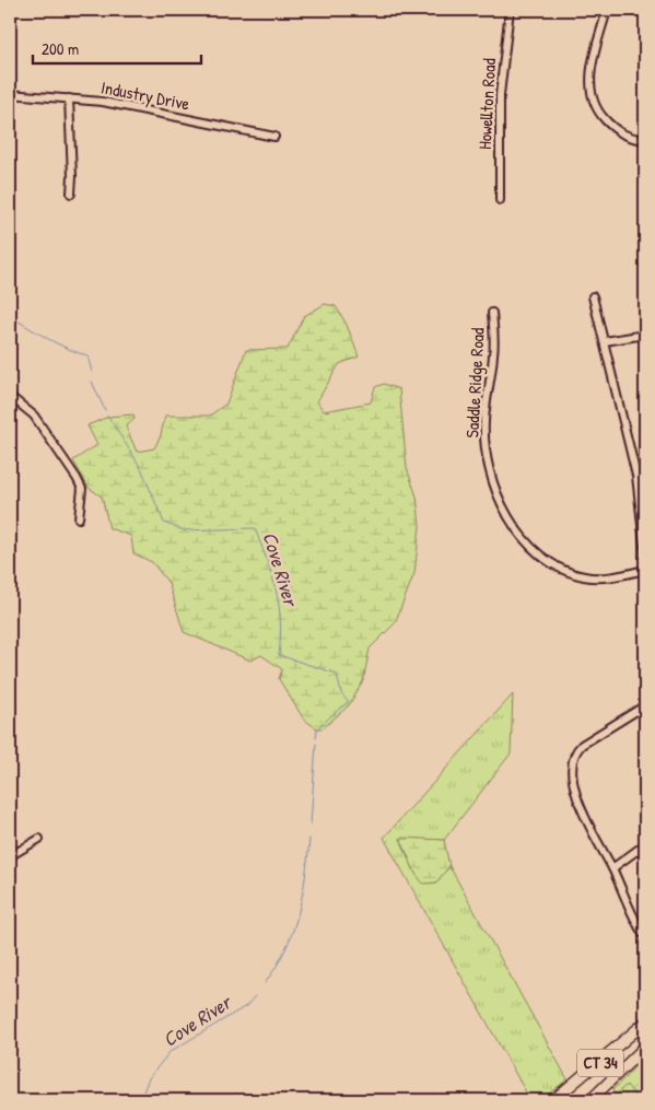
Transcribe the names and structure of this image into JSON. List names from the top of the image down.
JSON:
{
  "streets": {
    "highway": ["CT 34"],
    "street": ["Industry Drive", "Howellton Road", "Saddle Ridge Road"]
  },
  "water": ["Cove River"],
  "scale_bar": "200 m"
}
